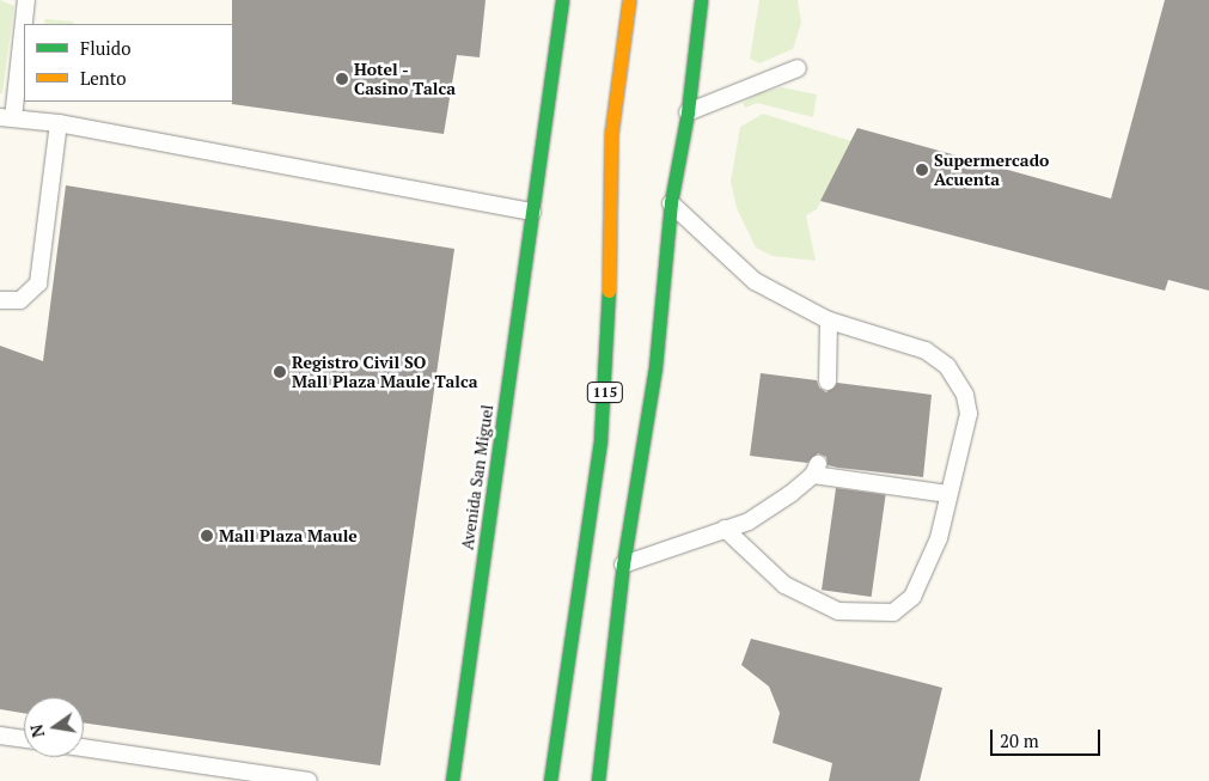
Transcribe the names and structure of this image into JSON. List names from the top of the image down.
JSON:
{
  "streets": {
    "main road": ["115", "Avenida San Miguel"]
  },
  "places": [
    "Hotel - Casino Talca",
    "Supermercado Acuenta",
    "Registro Civil SO Mall Plaza Maule Talca",
    "Mall Plaza Maule"
  ],
  "legend": ["Fluido", "Lento"],
  "scale_bar": "20 m",
  "north": "left"
}
